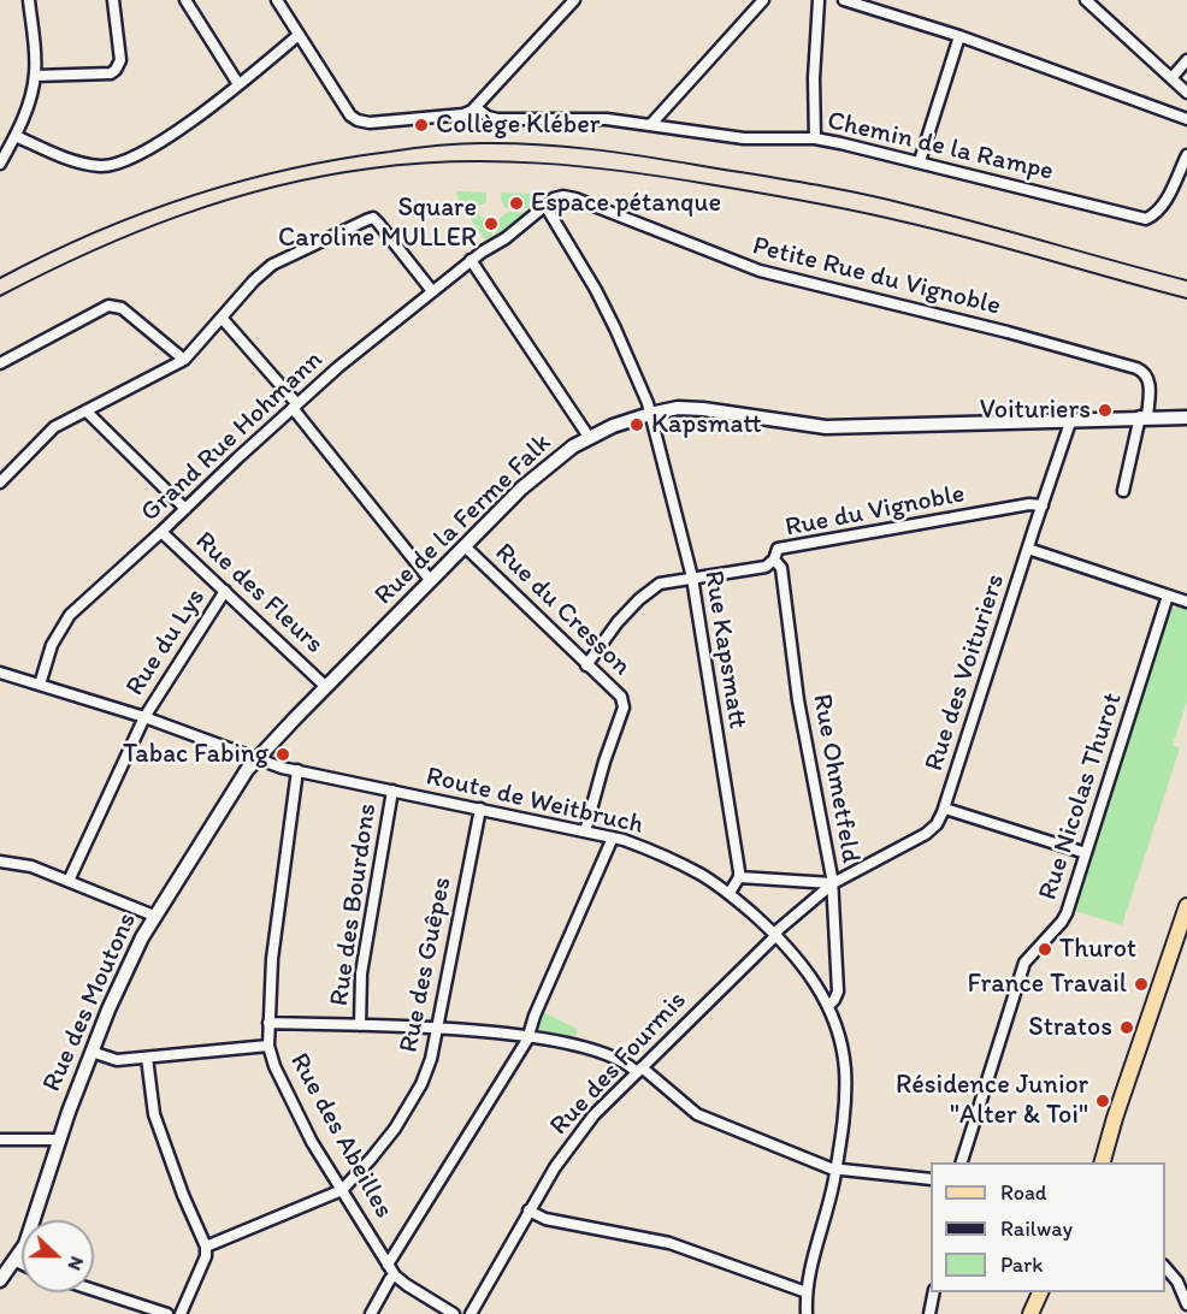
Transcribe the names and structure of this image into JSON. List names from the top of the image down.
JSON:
{
  "streets": {
    "street": [
      "Chemin de la Rampe",
      "Petite Rue du Vignoble",
      "Grand Rue Hohmann",
      "Rue du Vignoble",
      "Rue de la Ferme Falk",
      "Rue des Fleurs",
      "Rue du Cresson",
      "Rue du Lys",
      "Rue Kapsmatt",
      "Rue des Voituriers",
      "Rue Ohmetfeld",
      "Rue Nicolas Thurot",
      "Route de Weitbruch",
      "Rue des Bourdons",
      "Rue des Guêpes",
      "Rue des Moutons",
      "Rue des Fourmis",
      "Rue des Abeilles"
    ]
  },
  "crossings": [
    ["Petite Rue du Vignoble", "Grand Rue Hohmann"],
    ["Petite Rue du Vignoble", "Rue de la Ferme Falk"],
    ["Petite Rue du Vignoble", "Rue Kapsmatt"],
    ["Grand Rue Hohmann", "Rue des Fleurs"],
    ["Grand Rue Hohmann", "Route de Weitbruch"],
    ["Rue du Vignoble", "Rue du Cresson"],
    ["Rue du Vignoble", "Rue Kapsmatt"],
    ["Rue du Vignoble", "Rue des Voituriers"],
    ["Rue du Vignoble", "Rue Ohmetfeld"],
    ["Rue de la Ferme Falk", "Rue des Fleurs"],
    ["Rue de la Ferme Falk", "Rue du Cresson"],
    ["Rue de la Ferme Falk", "Rue Kapsmatt"],
    ["Rue de la Ferme Falk", "Rue des Voituriers"],
    ["Rue de la Ferme Falk", "Route de Weitbruch"],
    ["Rue de la Ferme Falk", "Rue des Moutons"],
    ["Rue des Fleurs", "Rue du Lys"],
    ["Rue du Cresson", "Route de Weitbruch"],
    ["Rue du Lys", "Route de Weitbruch"],
    ["Rue des Voituriers", "Rue Ohmetfeld"],
    ["Rue des Voituriers", "Route de Weitbruch"],
    ["Rue des Voituriers", "Rue des Fourmis"],
    ["Rue Ohmetfeld", "Route de Weitbruch"],
    ["Route de Weitbruch", "Rue des Bourdons"],
    ["Route de Weitbruch", "Rue des Guêpes"],
    ["Route de Weitbruch", "Rue des Moutons"],
    ["Route de Weitbruch", "Rue des Fourmis"],
    ["Route de Weitbruch", "Rue des Abeilles"],
    ["Rue des Guêpes", "Rue des Abeilles"]
  ],
  "places": [
    "Collège Kléber",
    "Espace pétanque",
    "Square Caroline MULLER",
    "Voituriers",
    "Kapsmatt",
    "Tabac Fabing",
    "Thurot",
    "France Travail",
    "Stratos",
    "Résidence Junior \"Alter & Toi\""
  ],
  "legend": ["Road", "Railway", "Park"],
  "north": "right"
}
